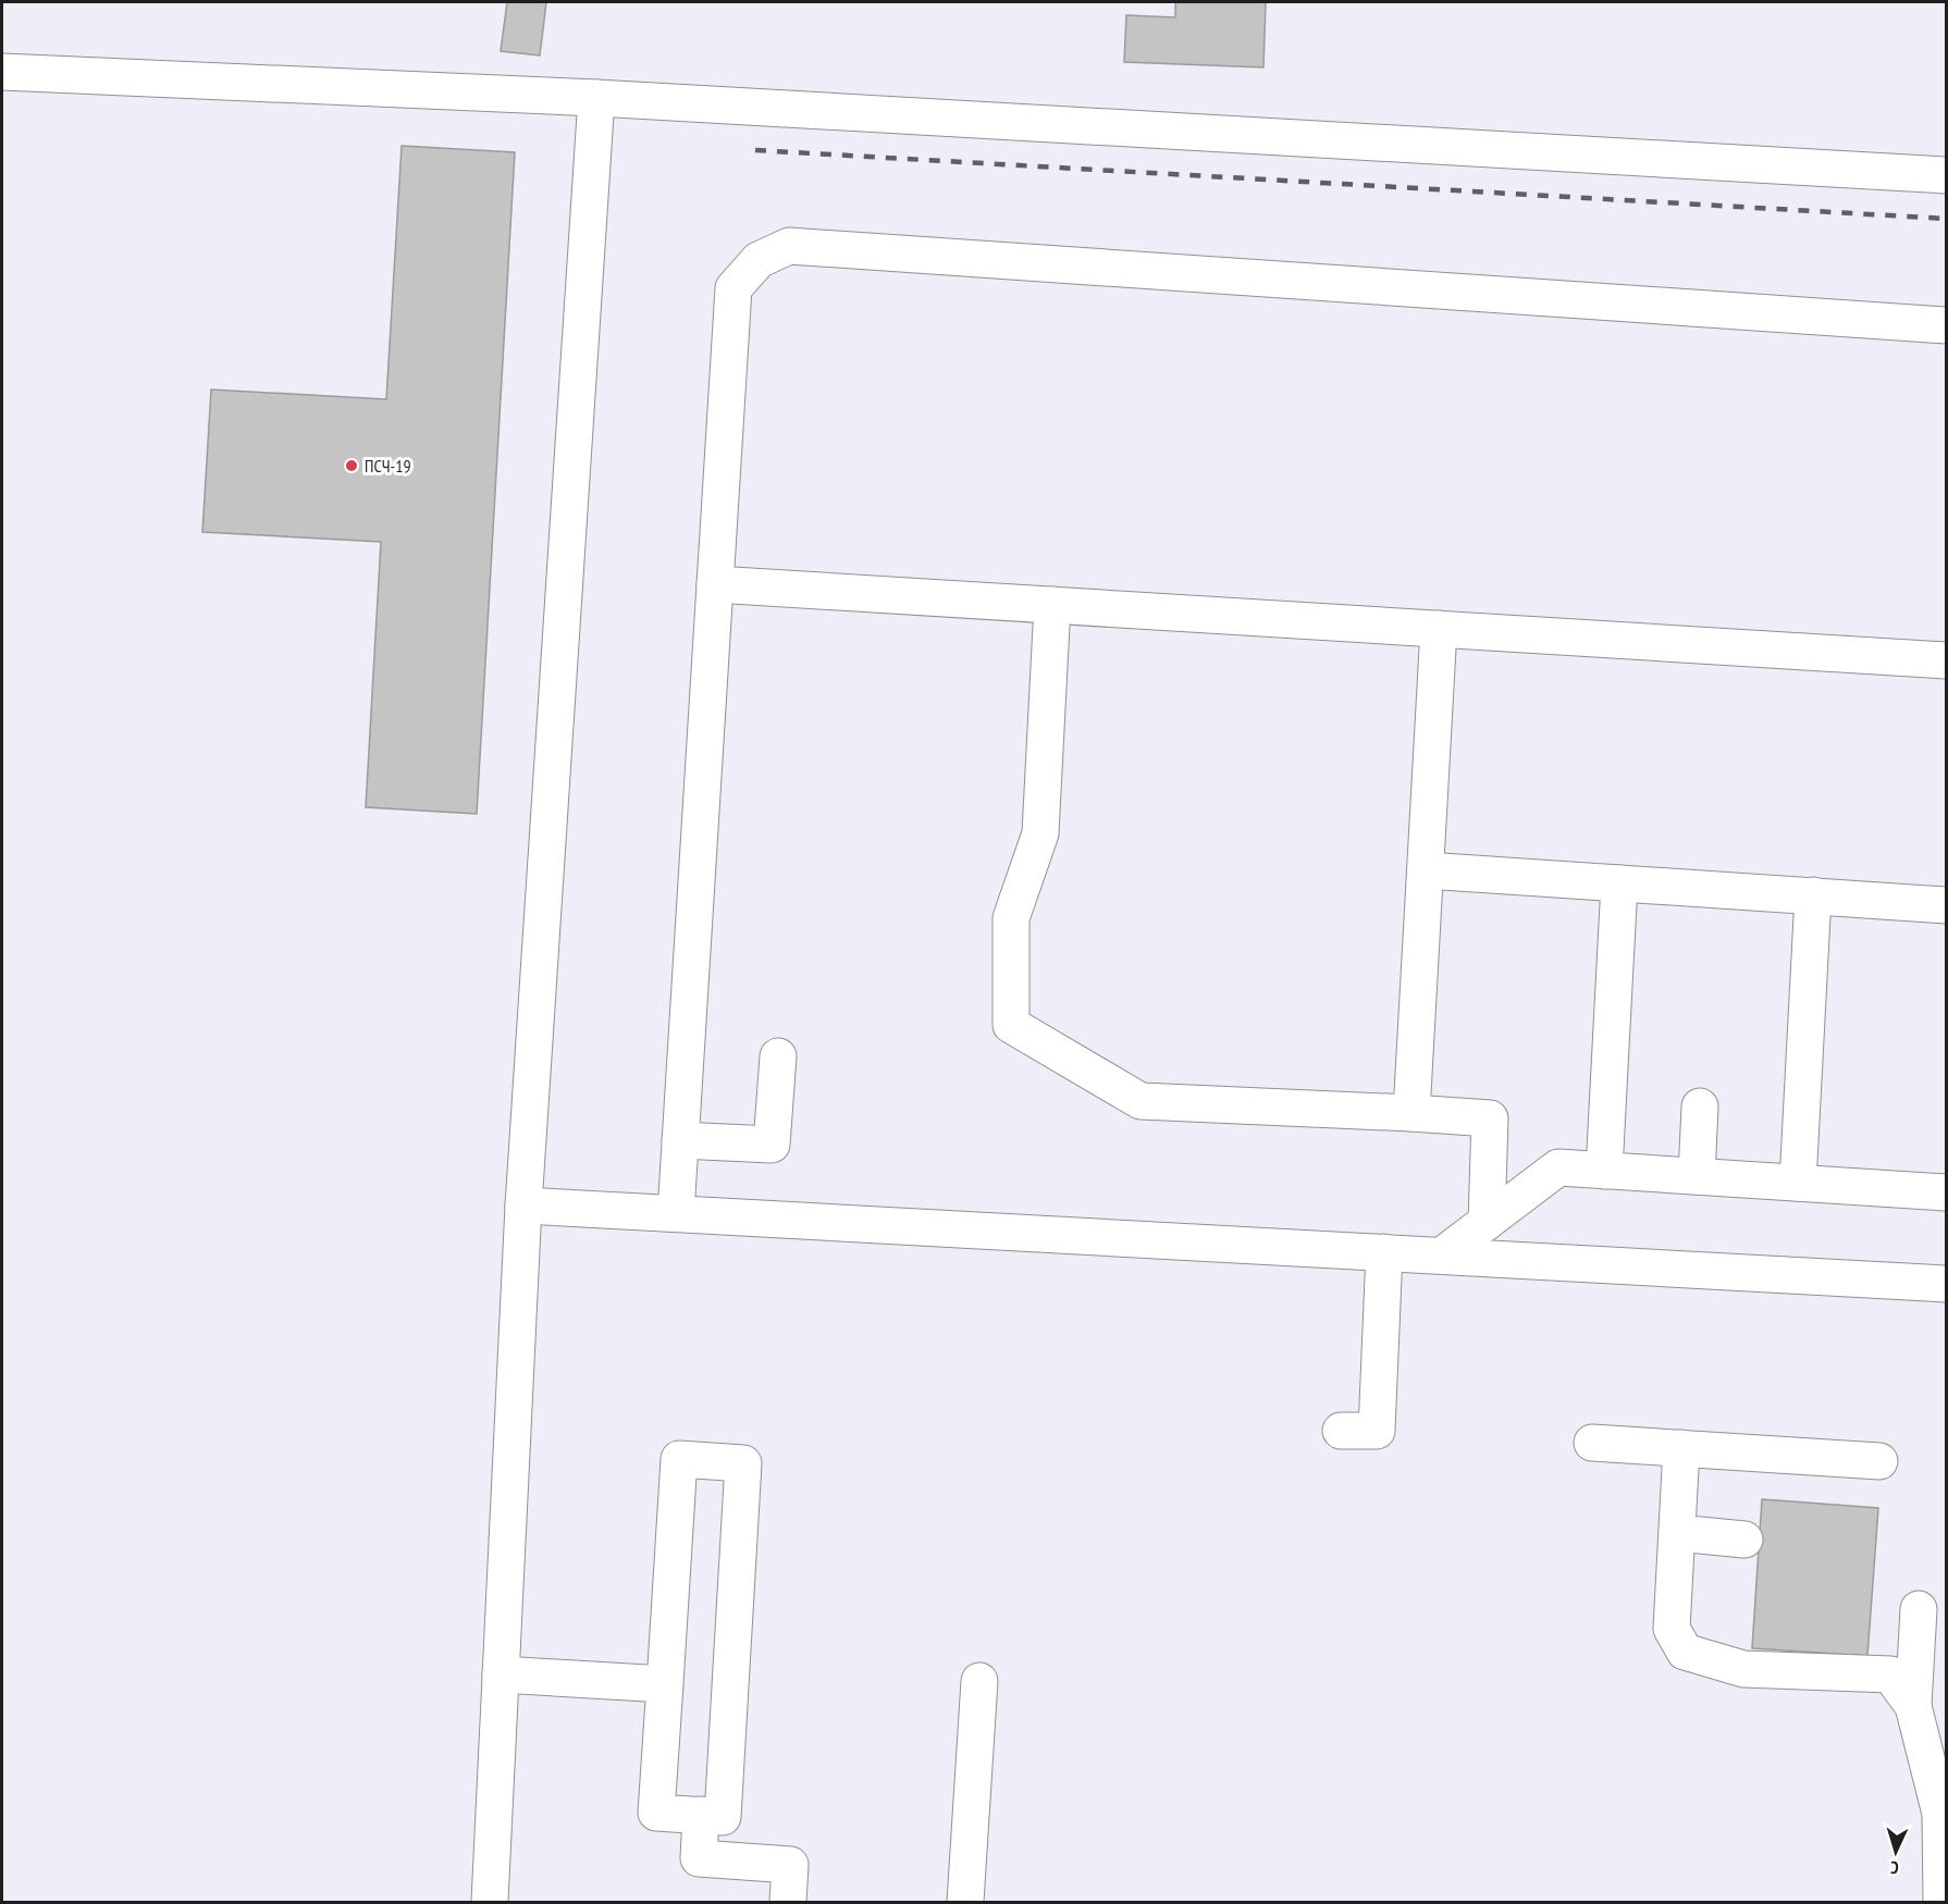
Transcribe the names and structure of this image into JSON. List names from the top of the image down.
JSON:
{
  "places": ["ПСЧ-19"],
  "north": "bottom"
}
